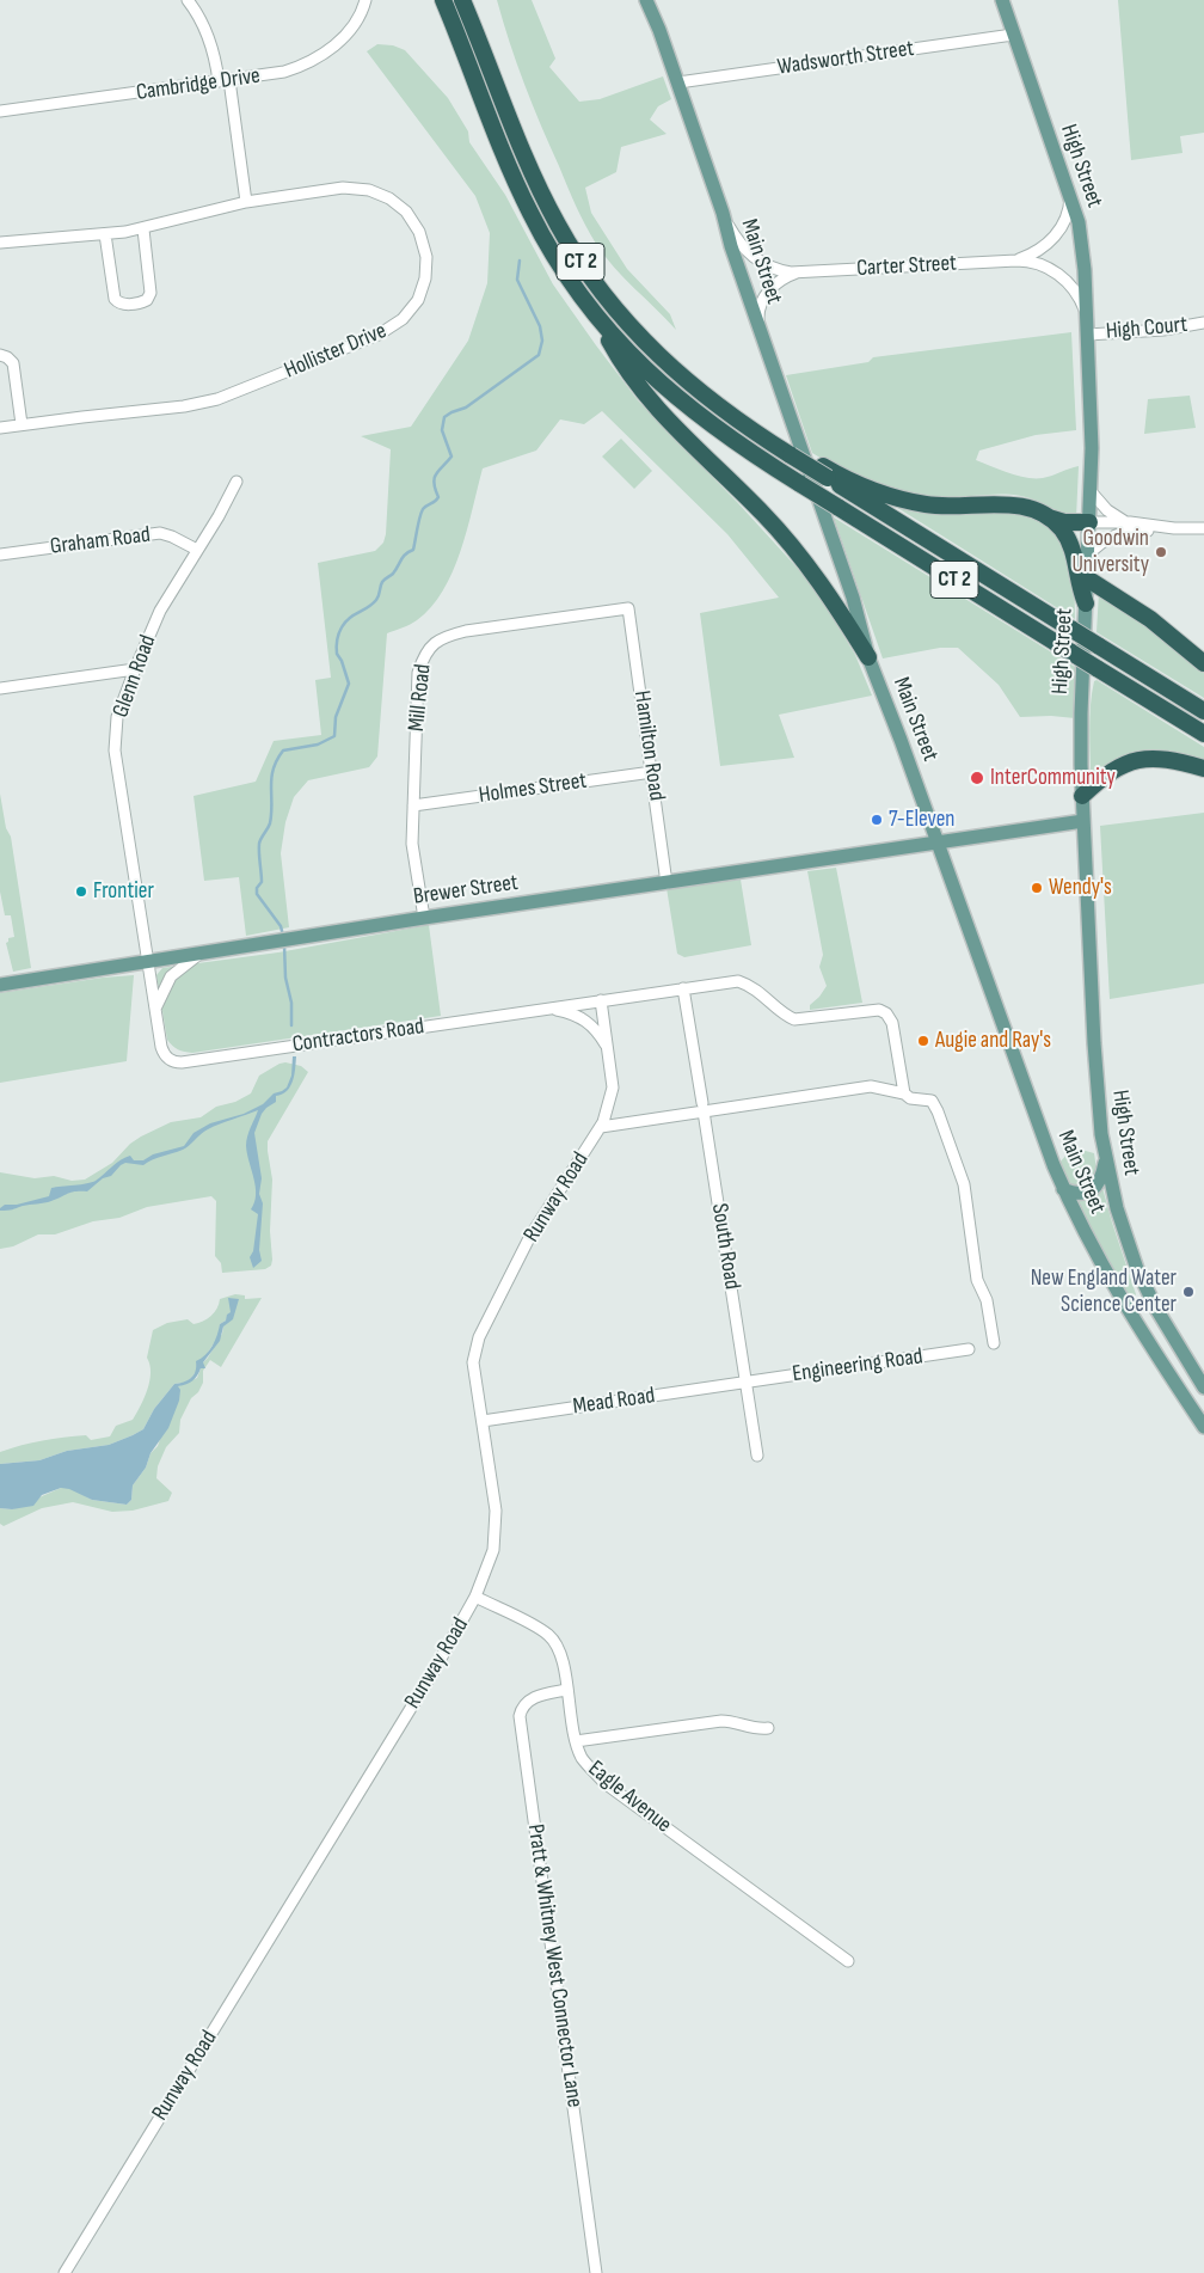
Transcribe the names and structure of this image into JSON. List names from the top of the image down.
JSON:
{
  "streets": {
    "highway": ["CT 2"],
    "main road": ["High Street", "Main Street", "Brewer Street"],
    "street": [
      "Wadsworth Street",
      "Cambridge Drive",
      "Carter Street",
      "High Court",
      "Hollister Drive",
      "Graham Road",
      "Glenn Road",
      "Mill Road",
      "Hamilton Road",
      "Holmes Street",
      "Contractors Road",
      "Runway Road",
      "South Road",
      "Engineering Road",
      "Mead Road",
      "Eagle Avenue",
      "Pratt & Whitney West Connector Lane"
    ]
  },
  "crossings": [
    ["Wadsworth Street", "High Street"],
    ["Wadsworth Street", "Main Street"],
    ["High Street", "Carter Street"],
    ["High Street", "High Court"],
    ["High Street", "Brewer Street"],
    ["Main Street", "Carter Street"],
    ["Main Street", "Brewer Street"],
    ["Graham Road", "Glenn Road"],
    ["Glenn Road", "Brewer Street"],
    ["Glenn Road", "Contractors Road"],
    ["Mill Road", "Hamilton Road"],
    ["Mill Road", "Holmes Street"],
    ["Mill Road", "Brewer Street"],
    ["Hamilton Road", "Holmes Street"],
    ["Hamilton Road", "Brewer Street"],
    ["Brewer Street", "Contractors Road"],
    ["Contractors Road", "Runway Road"],
    ["Contractors Road", "South Road"],
    ["Runway Road", "Mead Road"],
    ["Runway Road", "Eagle Avenue"],
    ["South Road", "Engineering Road"],
    ["South Road", "Mead Road"],
    ["Engineering Road", "Mead Road"],
    ["Eagle Avenue", "Pratt & Whitney West Connector Lane"]
  ],
  "places": [
    "Goodwin University",
    "InterCommunity",
    "7-Eleven",
    "Wendy's",
    "Frontier",
    "Augie and Ray's",
    "New England Water Science Center"
  ]
}
